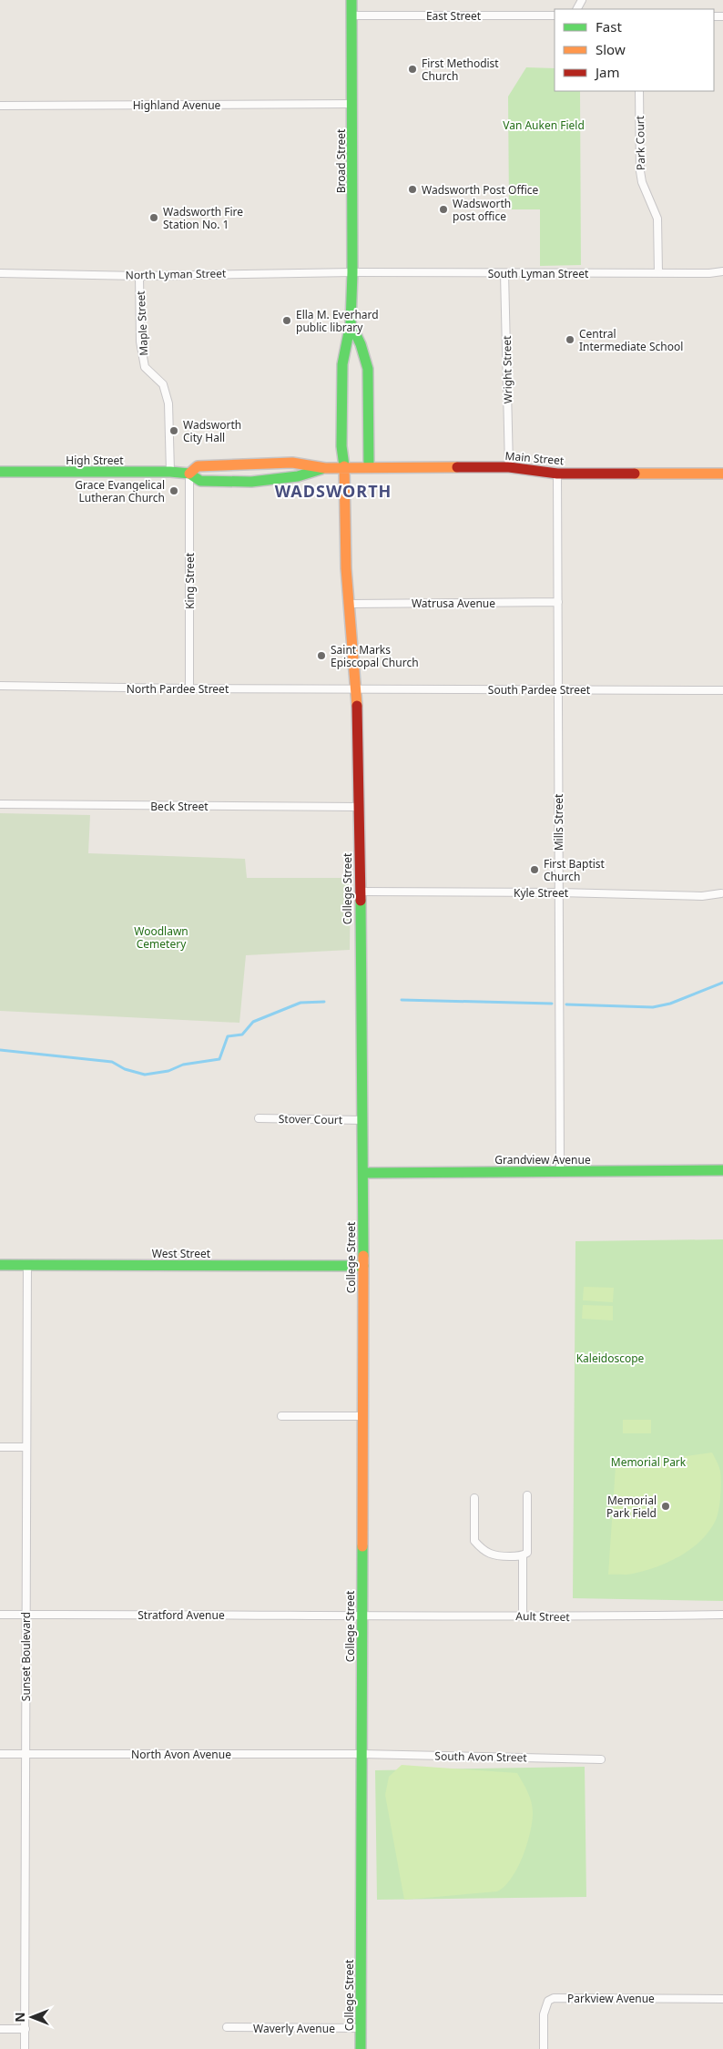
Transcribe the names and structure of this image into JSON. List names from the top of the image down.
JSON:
{
  "streets": {
    "main road": [
      "Broad Street",
      "Main Street",
      "High Street",
      "College Street",
      "Grandview Avenue",
      "West Street"
    ],
    "street": [
      "East Street",
      "Highland Avenue",
      "Park Court",
      "South Lyman Street",
      "North Lyman Street",
      "Maple Street",
      "Wright Street",
      "King Street",
      "Watrusa Avenue",
      "North Pardee Street",
      "South Pardee Street",
      "Beck Street",
      "Mills Street",
      "Kyle Street",
      "Stover Court",
      "Stratford Avenue",
      "Ault Street",
      "Sunset Boulevard",
      "North Avon Avenue",
      "South Avon Street",
      "Parkview Avenue",
      "Waverly Avenue"
    ]
  },
  "crossings": [
    ["East Street", "Broad Street"],
    ["Highland Avenue", "Broad Street"],
    ["Park Court", "South Lyman Street"],
    ["Broad Street", "South Lyman Street"],
    ["Broad Street", "North Lyman Street"],
    ["Broad Street", "Main Street"],
    ["Broad Street", "High Street"],
    ["Broad Street", "College Street"],
    ["South Lyman Street", "North Lyman Street"],
    ["South Lyman Street", "Wright Street"],
    ["North Lyman Street", "Maple Street"],
    ["Maple Street", "High Street"],
    ["Wright Street", "Main Street"],
    ["Main Street", "High Street"],
    ["Main Street", "Mills Street"],
    ["Main Street", "College Street"],
    ["High Street", "King Street"],
    ["High Street", "College Street"],
    ["King Street", "North Pardee Street"],
    ["Watrusa Avenue", "Mills Street"],
    ["Watrusa Avenue", "College Street"],
    ["North Pardee Street", "South Pardee Street"],
    ["North Pardee Street", "College Street"],
    ["South Pardee Street", "Mills Street"],
    ["South Pardee Street", "College Street"],
    ["Beck Street", "College Street"],
    ["Mills Street", "Kyle Street"],
    ["Mills Street", "Grandview Avenue"],
    ["College Street", "Kyle Street"],
    ["College Street", "Stover Court"],
    ["College Street", "Grandview Avenue"],
    ["College Street", "West Street"],
    ["College Street", "Stratford Avenue"],
    ["College Street", "Ault Street"],
    ["College Street", "North Avon Avenue"],
    ["College Street", "South Avon Street"],
    ["College Street", "Waverly Avenue"],
    ["West Street", "Sunset Boulevard"],
    ["Stratford Avenue", "Ault Street"],
    ["Stratford Avenue", "Sunset Boulevard"],
    ["Sunset Boulevard", "North Avon Avenue"],
    ["North Avon Avenue", "South Avon Street"]
  ],
  "districts": ["WADSWORTH"],
  "parks": [
    "Van Auken Field",
    "Woodlawn Cemetery",
    "Kaleidoscope",
    "Memorial Park"
  ],
  "places": [
    "First Methodist Church",
    "Wadsworth Post Office",
    "Wadsworth post office",
    "Wadsworth Fire Station No. 1",
    "Ella M. Everhard public library",
    "Central Intermediate School",
    "Wadsworth City Hall",
    "Grace Evangelical Lutheran Church",
    "Saint Marks Episcopal Church",
    "First Baptist Church",
    "Memorial Park Field"
  ],
  "legend": ["Fast", "Slow", "Jam"],
  "north": "left"
}
